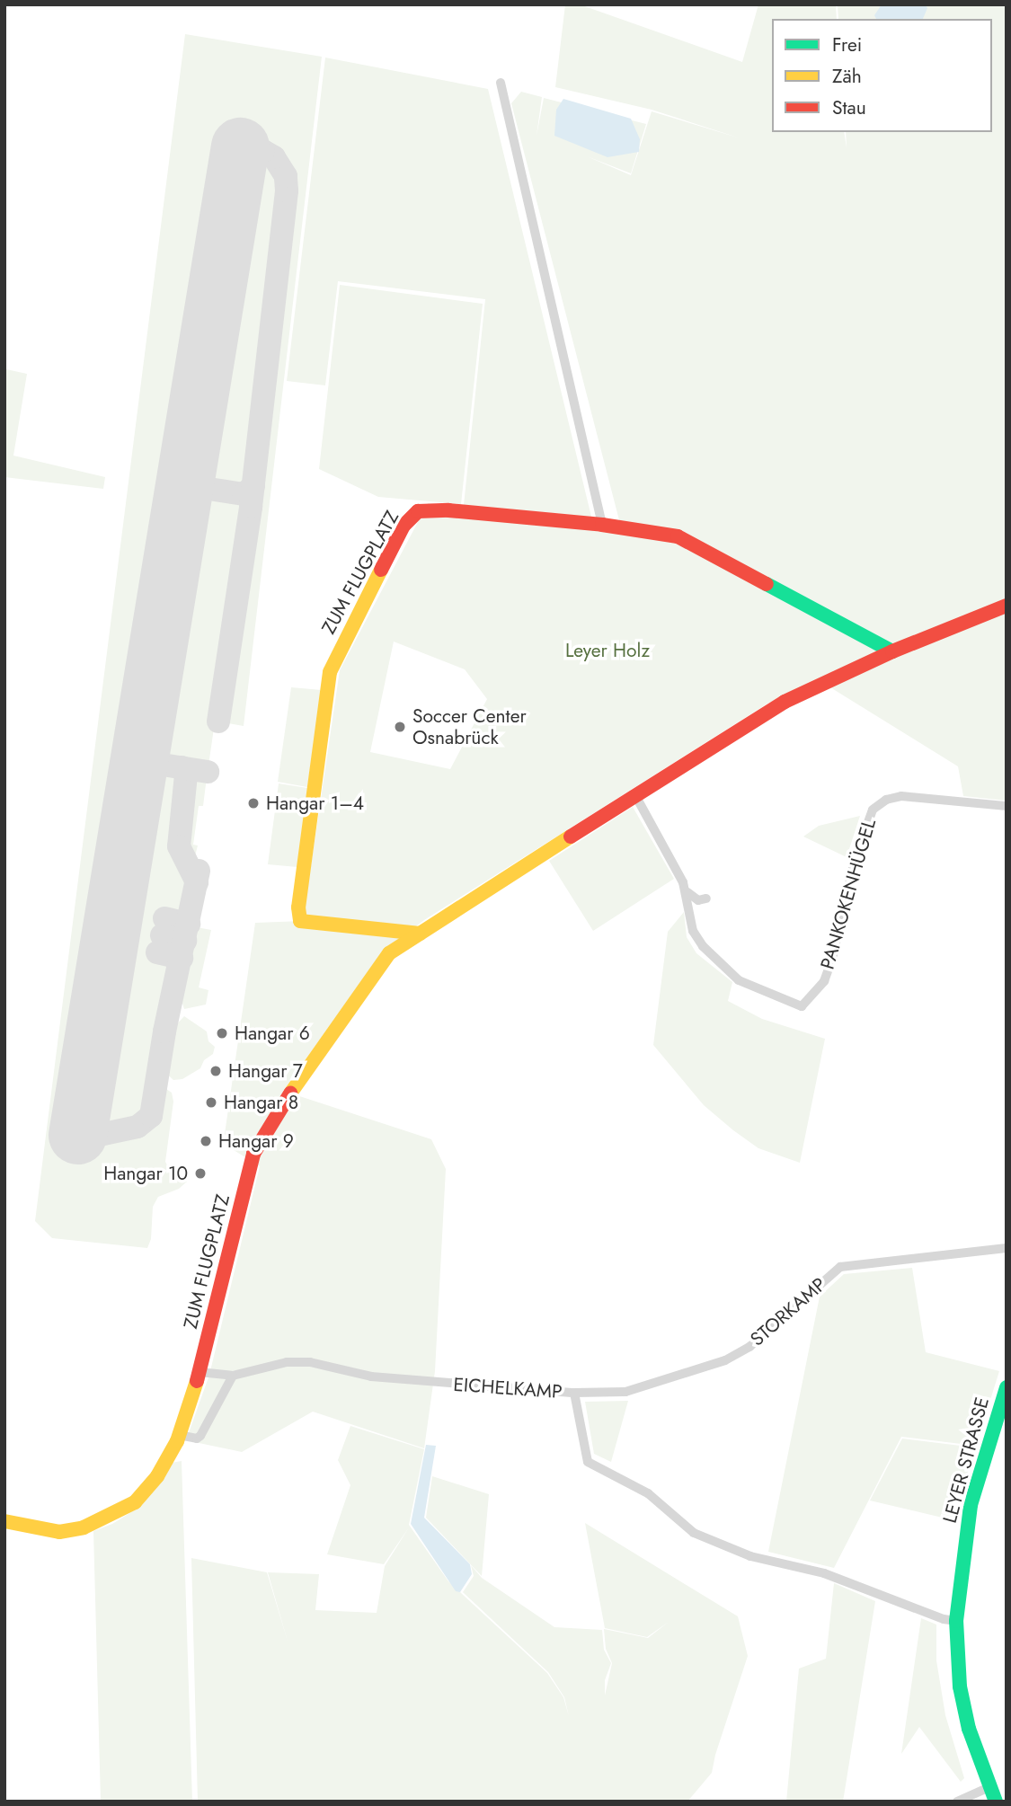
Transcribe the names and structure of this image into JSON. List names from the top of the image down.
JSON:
{
  "streets": {
    "street": [
      "ZUM FLUGPLATZ",
      "PANKOKENHÜGEL",
      "STORKAMP",
      "EICHELKAMP",
      "LEYER STRASSE"
    ]
  },
  "crossings": [
    ["ZUM FLUGPLATZ", "PANKOKENHÜGEL"],
    ["ZUM FLUGPLATZ", "EICHELKAMP"],
    ["STORKAMP", "EICHELKAMP"],
    ["EICHELKAMP", "LEYER STRASSE"]
  ],
  "parks": ["Leyer Holz"],
  "places": [
    "Soccer Center Osnabrück",
    "Hangar 1–4",
    "Hangar 6",
    "Hangar 7",
    "Hangar 8",
    "Hangar 9",
    "Hangar 10"
  ],
  "legend": ["Frei", "Zäh", "Stau"]
}
